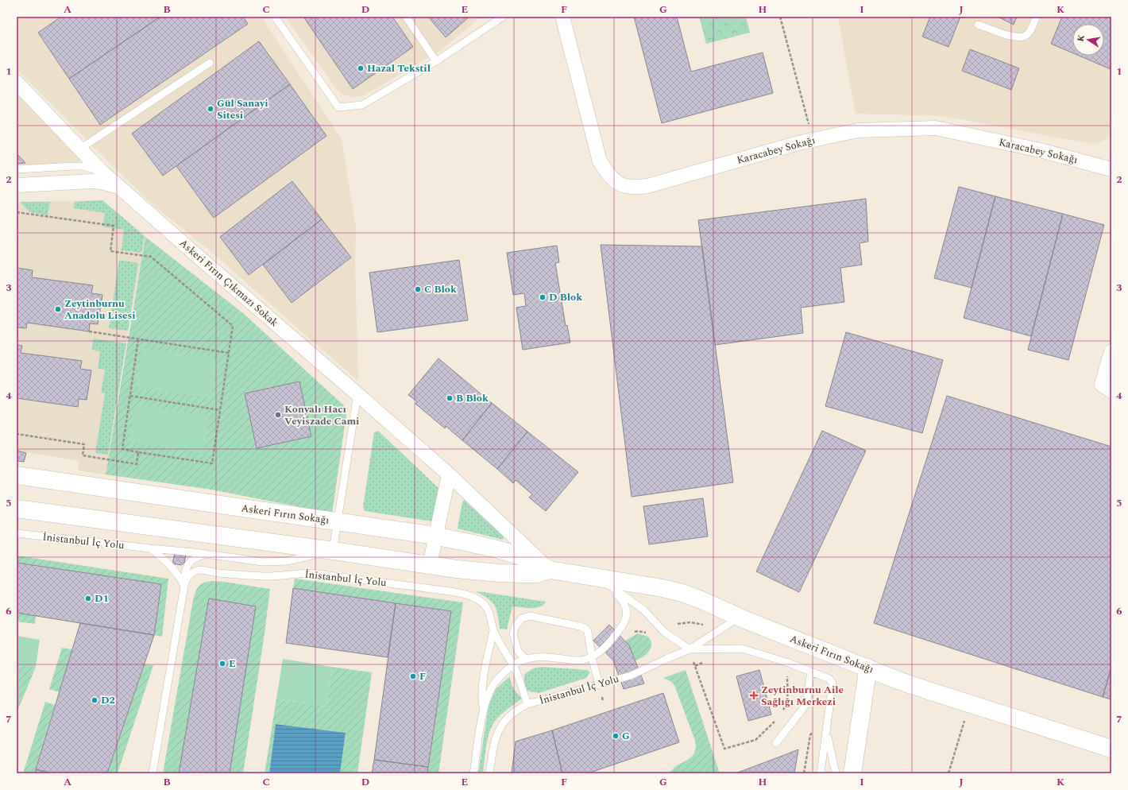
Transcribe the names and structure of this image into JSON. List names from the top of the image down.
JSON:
{
  "streets": {
    "street": ["Karacabey Sokağı", "Askeri Fırın Çıkmazı Sokak", "Askeri Fırın Sokağı"],
    "lane": ["İnistanbul İç Yolu"]
  },
  "crossings": [
    ["Askeri Fırın Çıkmazı Sokak", "Askeri Fırın Sokağı"],
    ["Askeri Fırın Sokağı", "İnistanbul İç Yolu"]
  ],
  "places": {
    "other": [
      "Hazal Tekstil",
      "Gül Sanayi Sitesi",
      "C Blok",
      "D Blok",
      "Zeytinburnu Anadolu Lisesi",
      "B Blok",
      "Konyalı Hacı Veyiszade Cami",
      "D1",
      "E",
      "F",
      "D2",
      "G"
    ],
    "health": ["Zeytinburnu Aile Sağlığı Merkezi"]
  },
  "north": "left",
  "grid": {
    "columns": [
      "A",
      "B",
      "C",
      "D",
      "E",
      "F",
      "G",
      "H",
      "I",
      "J",
      "K"
    ],
    "rows": [
      "1",
      "2",
      "3",
      "4",
      "5",
      "6",
      "7"
    ]
  }
}
